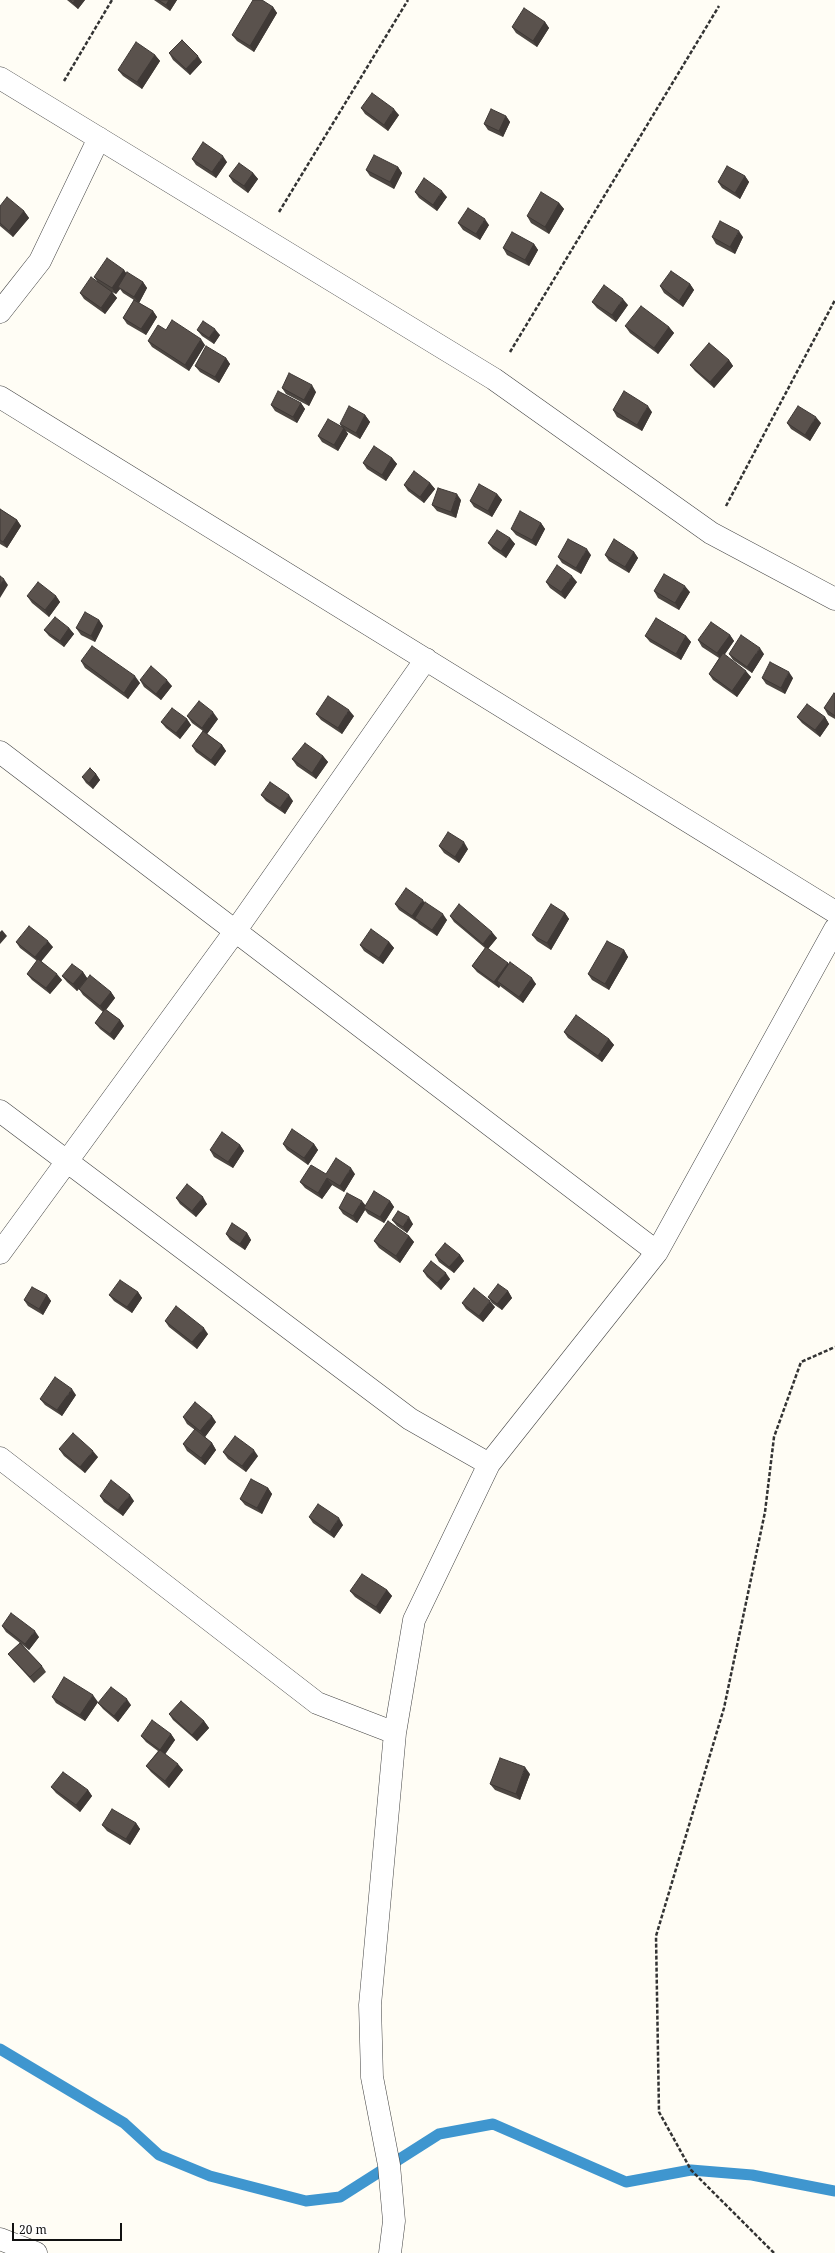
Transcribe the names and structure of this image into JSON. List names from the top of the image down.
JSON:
{
  "scale_bar": "20 m"
}
